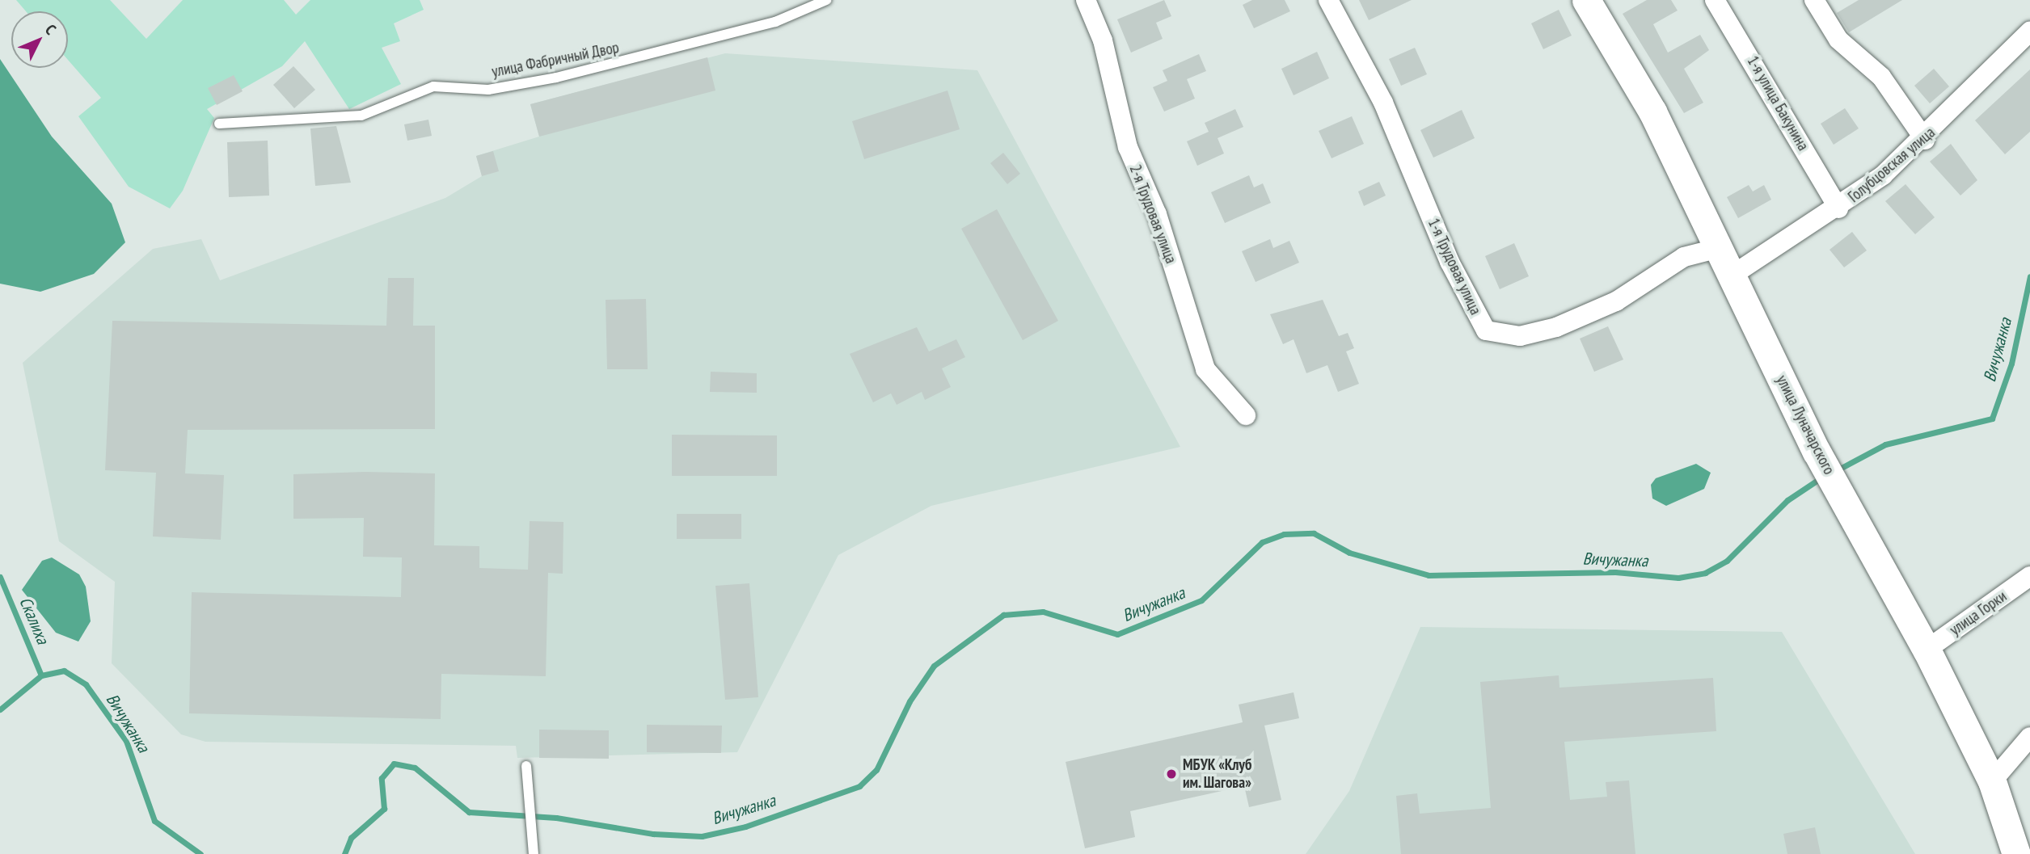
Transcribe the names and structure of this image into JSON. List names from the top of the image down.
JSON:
{
  "streets": {
    "main road": ["улица Луначарского"],
    "street": [
      "1-я улица Бакунина",
      "Голубцовская улица",
      "2-я Трудовая улица",
      "1-я Трудовая улица",
      "улица Горки"
    ],
    "lane": ["улица Фабричный Двор"]
  },
  "crossings": [
    ["1-я улица Бакунина", "Голубцовская улица"],
    ["Голубцовская улица", "улица Луначарского"],
    ["1-я Трудовая улица", "улица Луначарского"],
    ["улица Луначарского", "улица Горки"]
  ],
  "water": ["Вичужанка", "Скалиха"],
  "places": ["МБУК «Клуб им. Шагова»"],
  "north": "top right"
}
